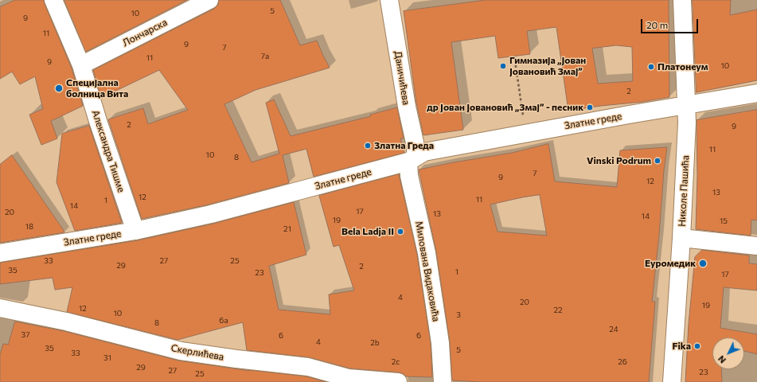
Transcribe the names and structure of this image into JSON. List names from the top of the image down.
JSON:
{
  "streets": {
    "street": [
      "Лончарска",
      "Даничићева",
      "Златне греде",
      "Александра Тишме",
      "Николе Пашића",
      "Милована Видаковића",
      "Скерлићева"
    ]
  },
  "crossings": [
    ["Лончарска", "Александра Тишме"],
    ["Даничићева", "Златне греде"],
    ["Даничићева", "Милована Видаковића"],
    ["Златне греде", "Александра Тишме"],
    ["Златне греде", "Николе Пашића"],
    ["Златне греде", "Милована Видаковића"]
  ],
  "places": [
    "Гимназија „Јован Јовановић Змај”",
    "Платонеум",
    "Специјална болница Вита",
    "др Јован Јовановић „Змај” - песник",
    "Златна Греда",
    "Vinski Podrum",
    "Bela Ladja II",
    "Еуромедик",
    "Fika"
  ],
  "house_numbers": [
    "5",
    "10",
    "9",
    "11",
    "9",
    "7",
    "7a",
    "11",
    "9",
    "10",
    "2",
    "2",
    "9",
    "11",
    "10",
    "8",
    "7",
    "9",
    "12",
    "13",
    "12",
    "11",
    "1",
    "14",
    "17",
    "20",
    "13",
    "14",
    "19",
    "15",
    "18",
    "21",
    "33",
    "27",
    "25",
    "29",
    "2",
    "35",
    "1",
    "23",
    "17",
    "4",
    "20",
    "19",
    "12",
    "22",
    "10",
    "3",
    "6a",
    "8",
    "24",
    "37",
    "6",
    "6",
    "4",
    "2b",
    "35",
    "5",
    "33",
    "31",
    "2c",
    "26",
    "29",
    "27",
    "23",
    "25"
  ],
  "scale_bar": "20 m",
  "north": "bottom left"
}
